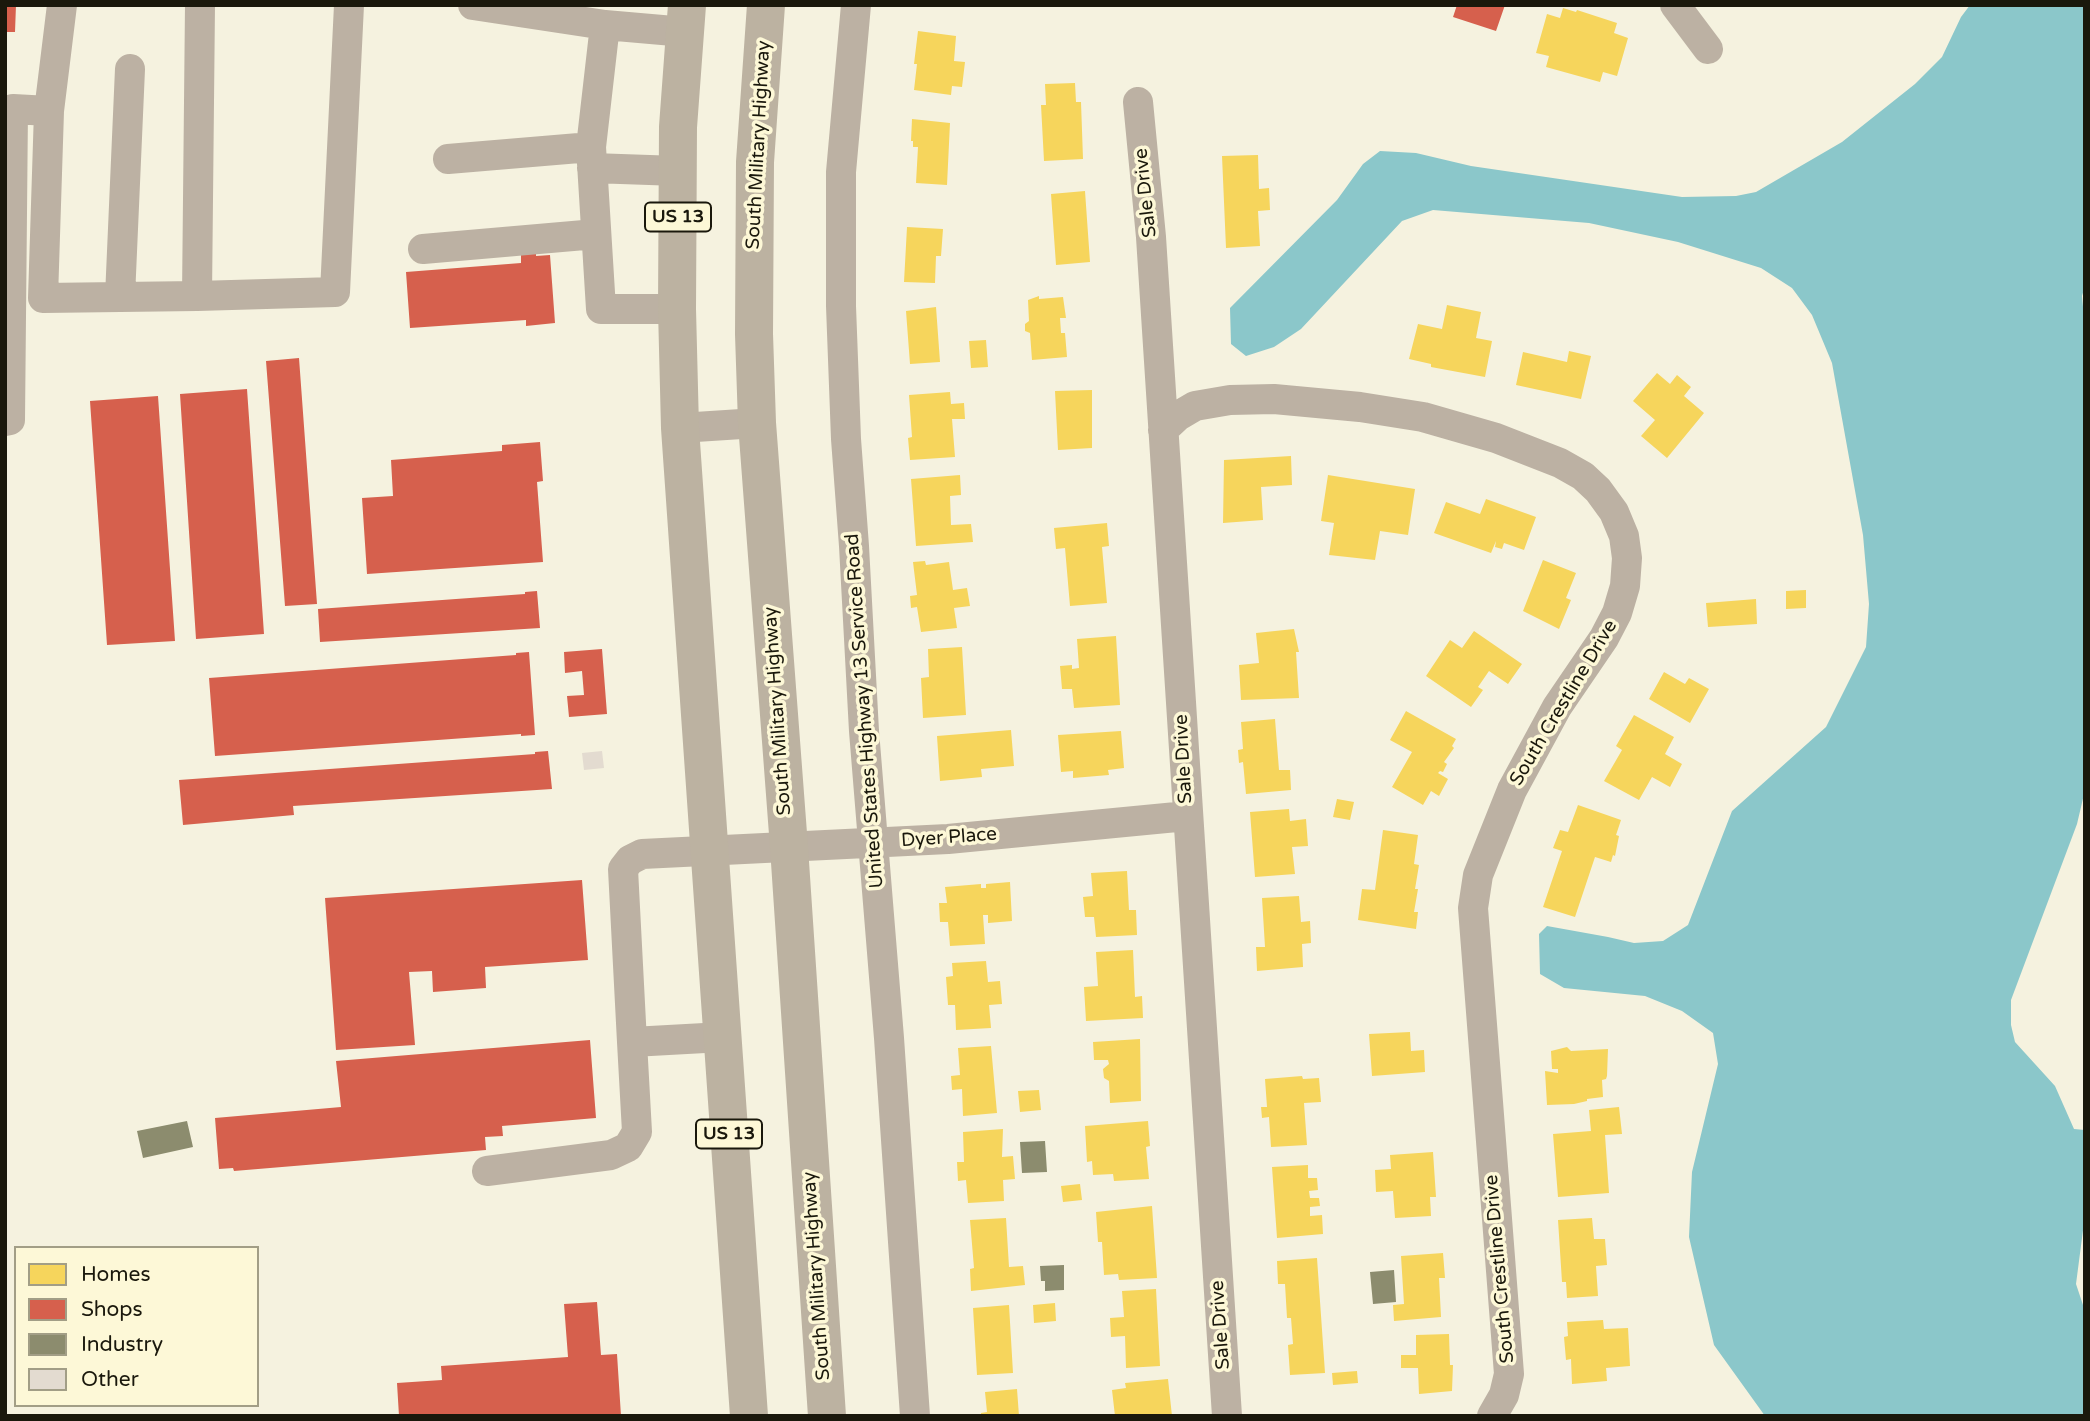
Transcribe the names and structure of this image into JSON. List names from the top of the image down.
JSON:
{
  "streets": {
    "main road": ["South Military Highway", "US 13"],
    "street": [
      "Sale Drive",
      "South Crestline Drive",
      "United States Highway 13 Service Road",
      "Dyer Place"
    ]
  },
  "crossings": [
    ["South Military Highway", "Dyer Place"],
    ["Sale Drive", "South Crestline Drive"],
    ["Sale Drive", "Dyer Place"],
    ["US 13", "Dyer Place"],
    ["United States Highway 13 Service Road", "Dyer Place"]
  ],
  "legend": [
    "Homes",
    "Shops",
    "Industry",
    "Other"
  ]
}
